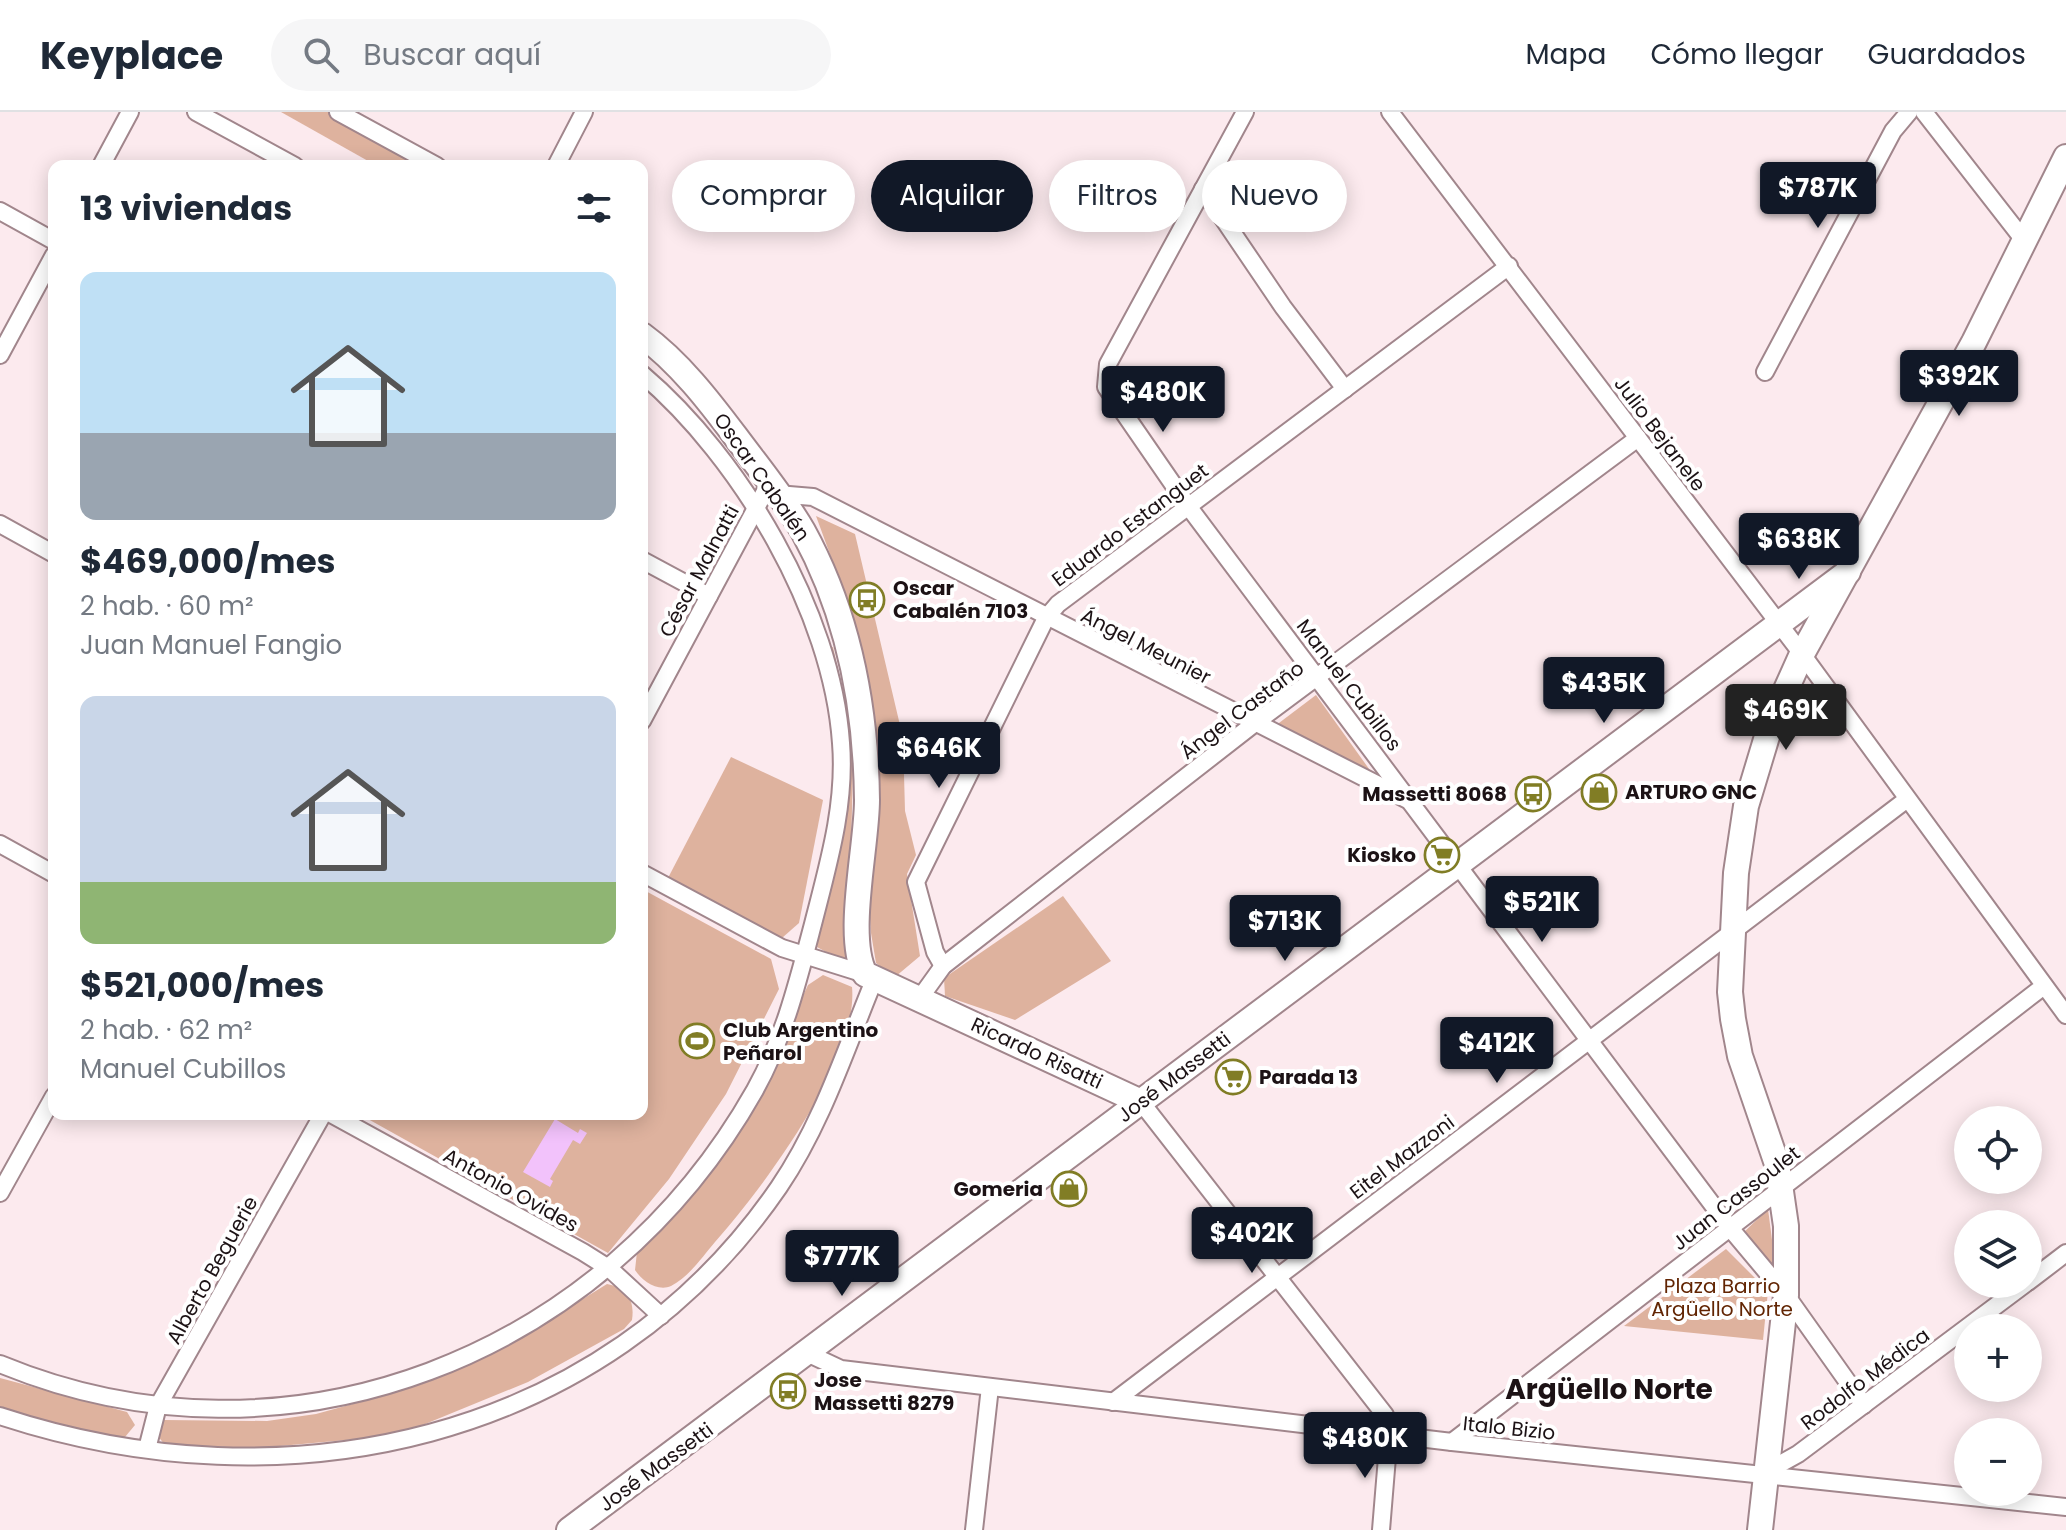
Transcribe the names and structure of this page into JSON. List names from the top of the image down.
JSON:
{
  "streets": {
    "main road": ["Oscar Cabalén", "Ricardo Risatti", "José Massetti"],
    "street": [
      "Julio Bejanele",
      "Eduardo Estanguet",
      "César Malnatti",
      "Ángel Meunier",
      "Manuel Cubillos",
      "Ángel Castaño",
      "Eitel Mazzoni",
      "Antonio Ovides",
      "Juan Cassoulet",
      "Alberto Beguerie",
      "Rodolfo Médica",
      "Italo Bizio"
    ]
  },
  "crossings": [
    ["Julio Bejanele", "Eduardo Estanguet"],
    ["Julio Bejanele", "Ángel Castaño"],
    ["Julio Bejanele", "José Massetti"],
    ["Julio Bejanele", "Eitel Mazzoni"],
    ["Julio Bejanele", "Juan Cassoulet"],
    ["Oscar Cabalén", "César Malnatti"],
    ["Oscar Cabalén", "Ángel Meunier"],
    ["Oscar Cabalén", "Ricardo Risatti"],
    ["Eduardo Estanguet", "Ángel Meunier"],
    ["Eduardo Estanguet", "Manuel Cubillos"],
    ["Eduardo Estanguet", "Ángel Castaño"],
    ["César Malnatti", "Ángel Meunier"],
    ["Ángel Meunier", "Manuel Cubillos"],
    ["Ángel Meunier", "Ángel Castaño"],
    ["Manuel Cubillos", "Ángel Castaño"],
    ["Manuel Cubillos", "José Massetti"],
    ["Manuel Cubillos", "Eitel Mazzoni"],
    ["Manuel Cubillos", "Juan Cassoulet"],
    ["Manuel Cubillos", "Rodolfo Médica"],
    ["Ángel Castaño", "Ricardo Risatti"],
    ["Ricardo Risatti", "José Massetti"],
    ["Ricardo Risatti", "Eitel Mazzoni"],
    ["Ricardo Risatti", "Italo Bizio"],
    ["José Massetti", "Italo Bizio"],
    ["Eitel Mazzoni", "Italo Bizio"],
    ["Juan Cassoulet", "Italo Bizio"],
    ["Rodolfo Médica", "Italo Bizio"]
  ],
  "districts": ["Argüello Norte"],
  "parks": ["Plaza Barrio Argüello Norte"],
  "places": {
    "bus stop": ["Oscar Cabalén 7103", "Massetti 8068", "Jose Massetti 8279"],
    "shop": ["ARTURO GNC", "Gomeria"],
    "supermarket": ["Kiosko", "Parada 13"],
    "sports": ["Club Argentino Peñarol"]
  },
  "page": {
    "header": "Keyplace",
    "search": "Buscar aquí",
    "nav": ["Mapa", "Cómo llegar", "Guardados"],
    "chip": [
      "Comprar",
      "Alquilar",
      "Filtros",
      "Nuevo"
    ],
    "heading": "13 viviendas",
    "price": [
      "$787K",
      "$392K",
      "$480K",
      "$638K",
      "$435K",
      "$469K",
      "$646K",
      "$521K",
      "$713K",
      "$412K",
      "$402K",
      "$777K",
      "$480K"
    ],
    "list": [
      {
        "name": "$469,000/mes",
        "note": "2 hab. · 60 m² · Juan Manuel Fangio"
      },
      {
        "name": "$521,000/mes",
        "note": "2 hab. · 62 m² · Manuel Cubillos"
      }
    ],
    "map_buttons": ["+", "−"]
  }
}
